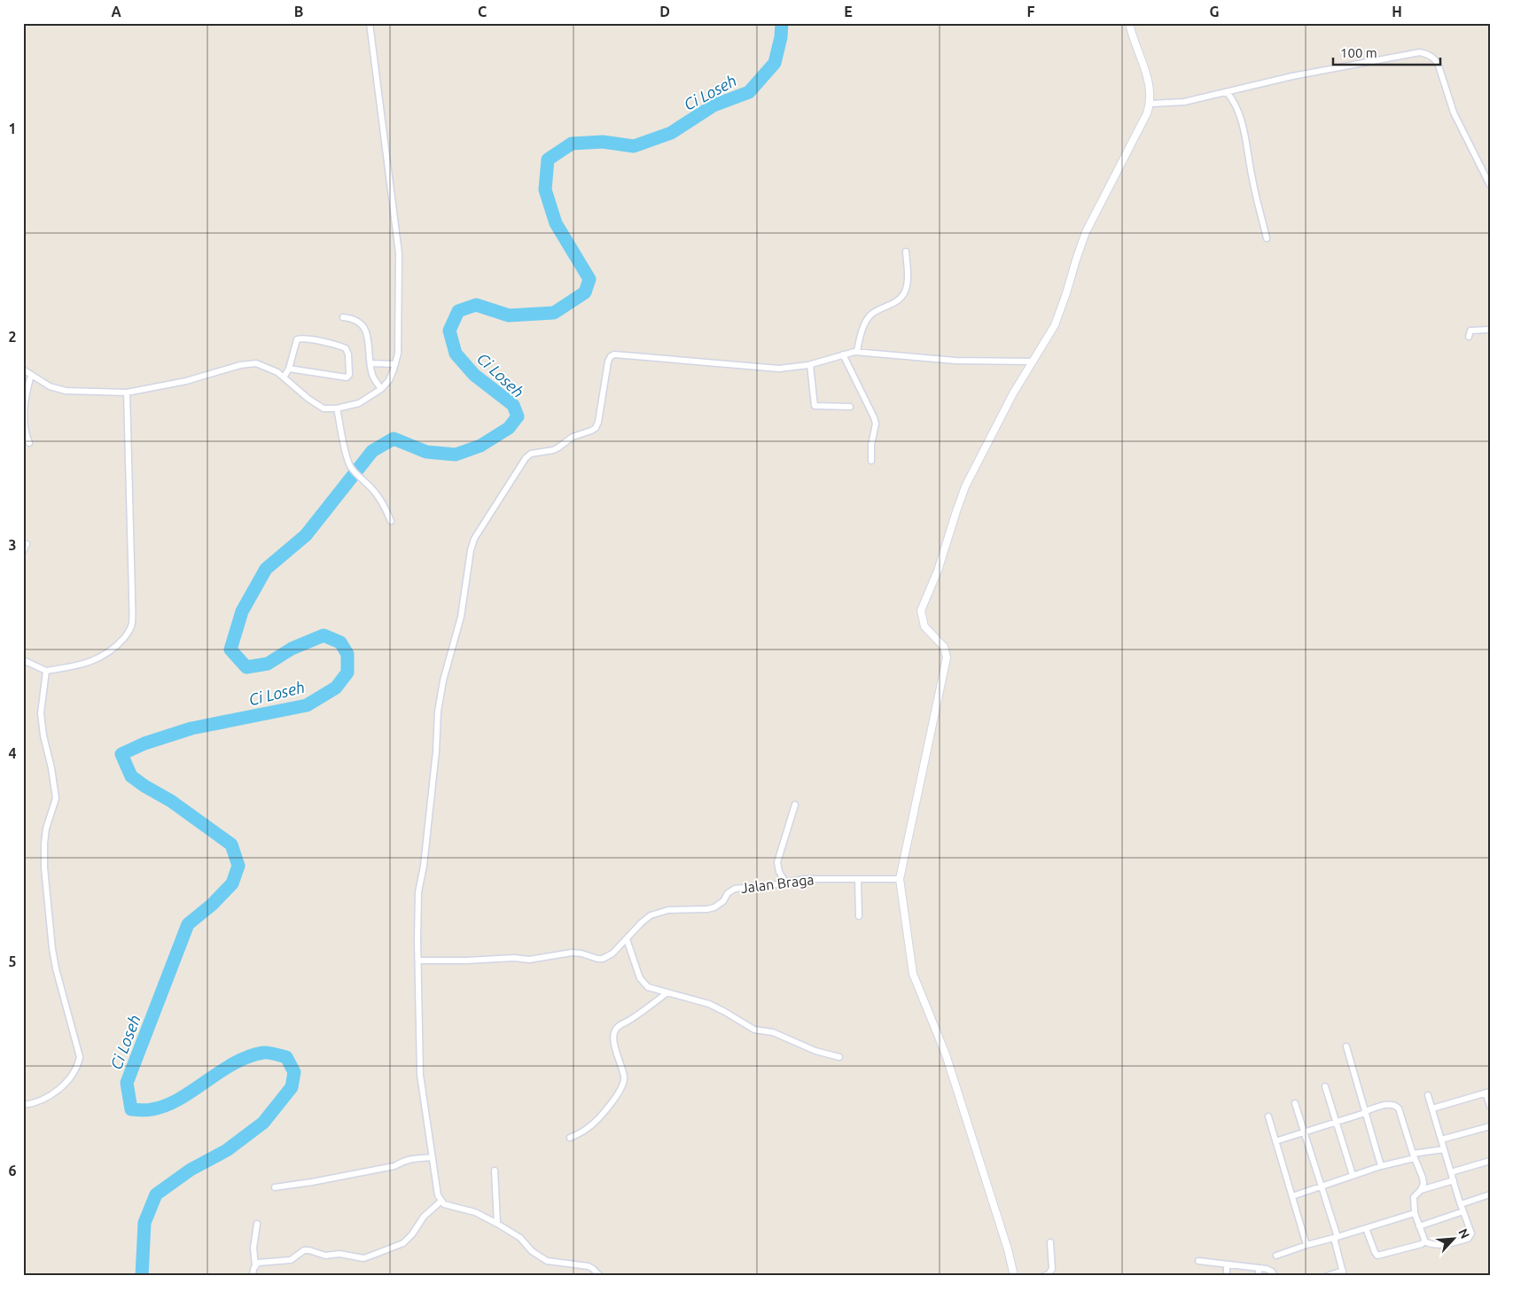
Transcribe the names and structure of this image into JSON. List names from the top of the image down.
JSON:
{
  "streets": {
    "street": ["Jalan Braga"]
  },
  "water": ["Ci Loseh"],
  "scale_bar": "100 m",
  "north": "top right",
  "grid": {
    "columns": [
      "A",
      "B",
      "C",
      "D",
      "E",
      "F",
      "G",
      "H"
    ],
    "rows": [
      "1",
      "2",
      "3",
      "4",
      "5",
      "6"
    ]
  }
}
